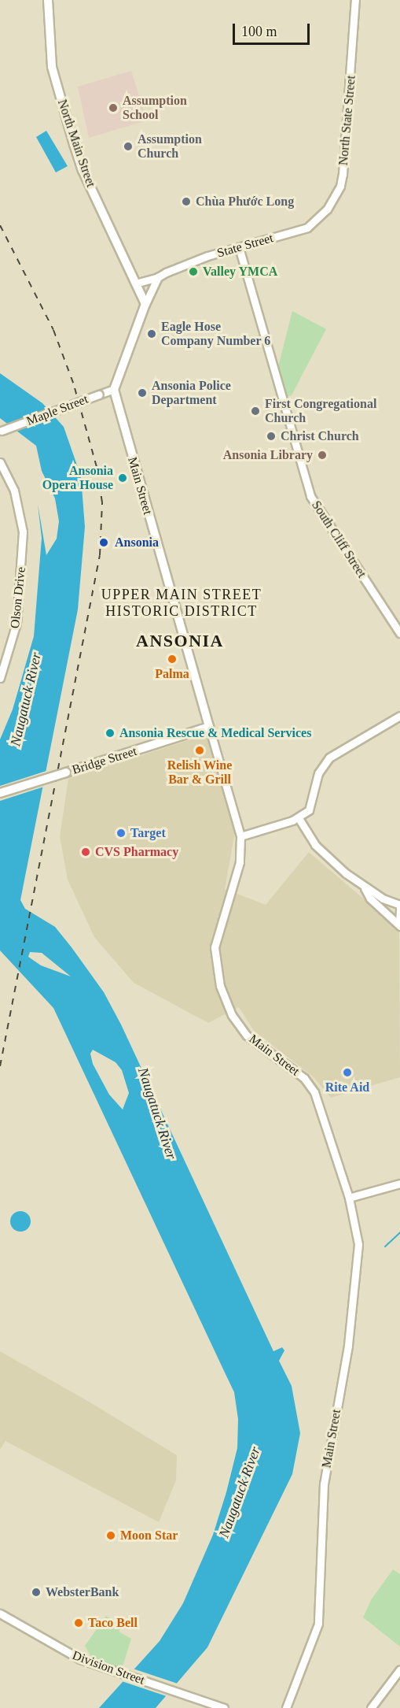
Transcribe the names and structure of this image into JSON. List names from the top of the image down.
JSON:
{
  "streets": {
    "main road": [
      "North State Street",
      "North Main Street",
      "State Street",
      "Maple Street",
      "Main Street",
      "South Cliff Street",
      "Olson Drive",
      "Bridge Street",
      "Division Street"
    ]
  },
  "crossings": [
    ["North State Street", "State Street"],
    ["North Main Street", "State Street"],
    ["State Street", "South Cliff Street"],
    ["Maple Street", "Main Street"],
    ["Main Street", "Bridge Street"]
  ],
  "districts": ["UPPER MAIN STREET HISTORIC DISTRICT", "ANSONIA"],
  "water": ["Naugatuck River"],
  "places": [
    "Assumption School",
    "Assumption Church",
    "Chùa Phước Long",
    "Valley YMCA",
    "Eagle Hose Company Number 6",
    "Ansonia Police Department",
    "First Congregational Church",
    "Christ Church",
    "Ansonia Library",
    "Ansonia Opera House",
    "Ansonia",
    "Palma",
    "Ansonia Rescue & Medical Services",
    "Relish Wine Bar & Grill",
    "Target",
    "CVS Pharmacy",
    "Rite Aid",
    "Moon Star",
    "WebsterBank",
    "Taco Bell"
  ],
  "scale_bar": "100 m"
}
